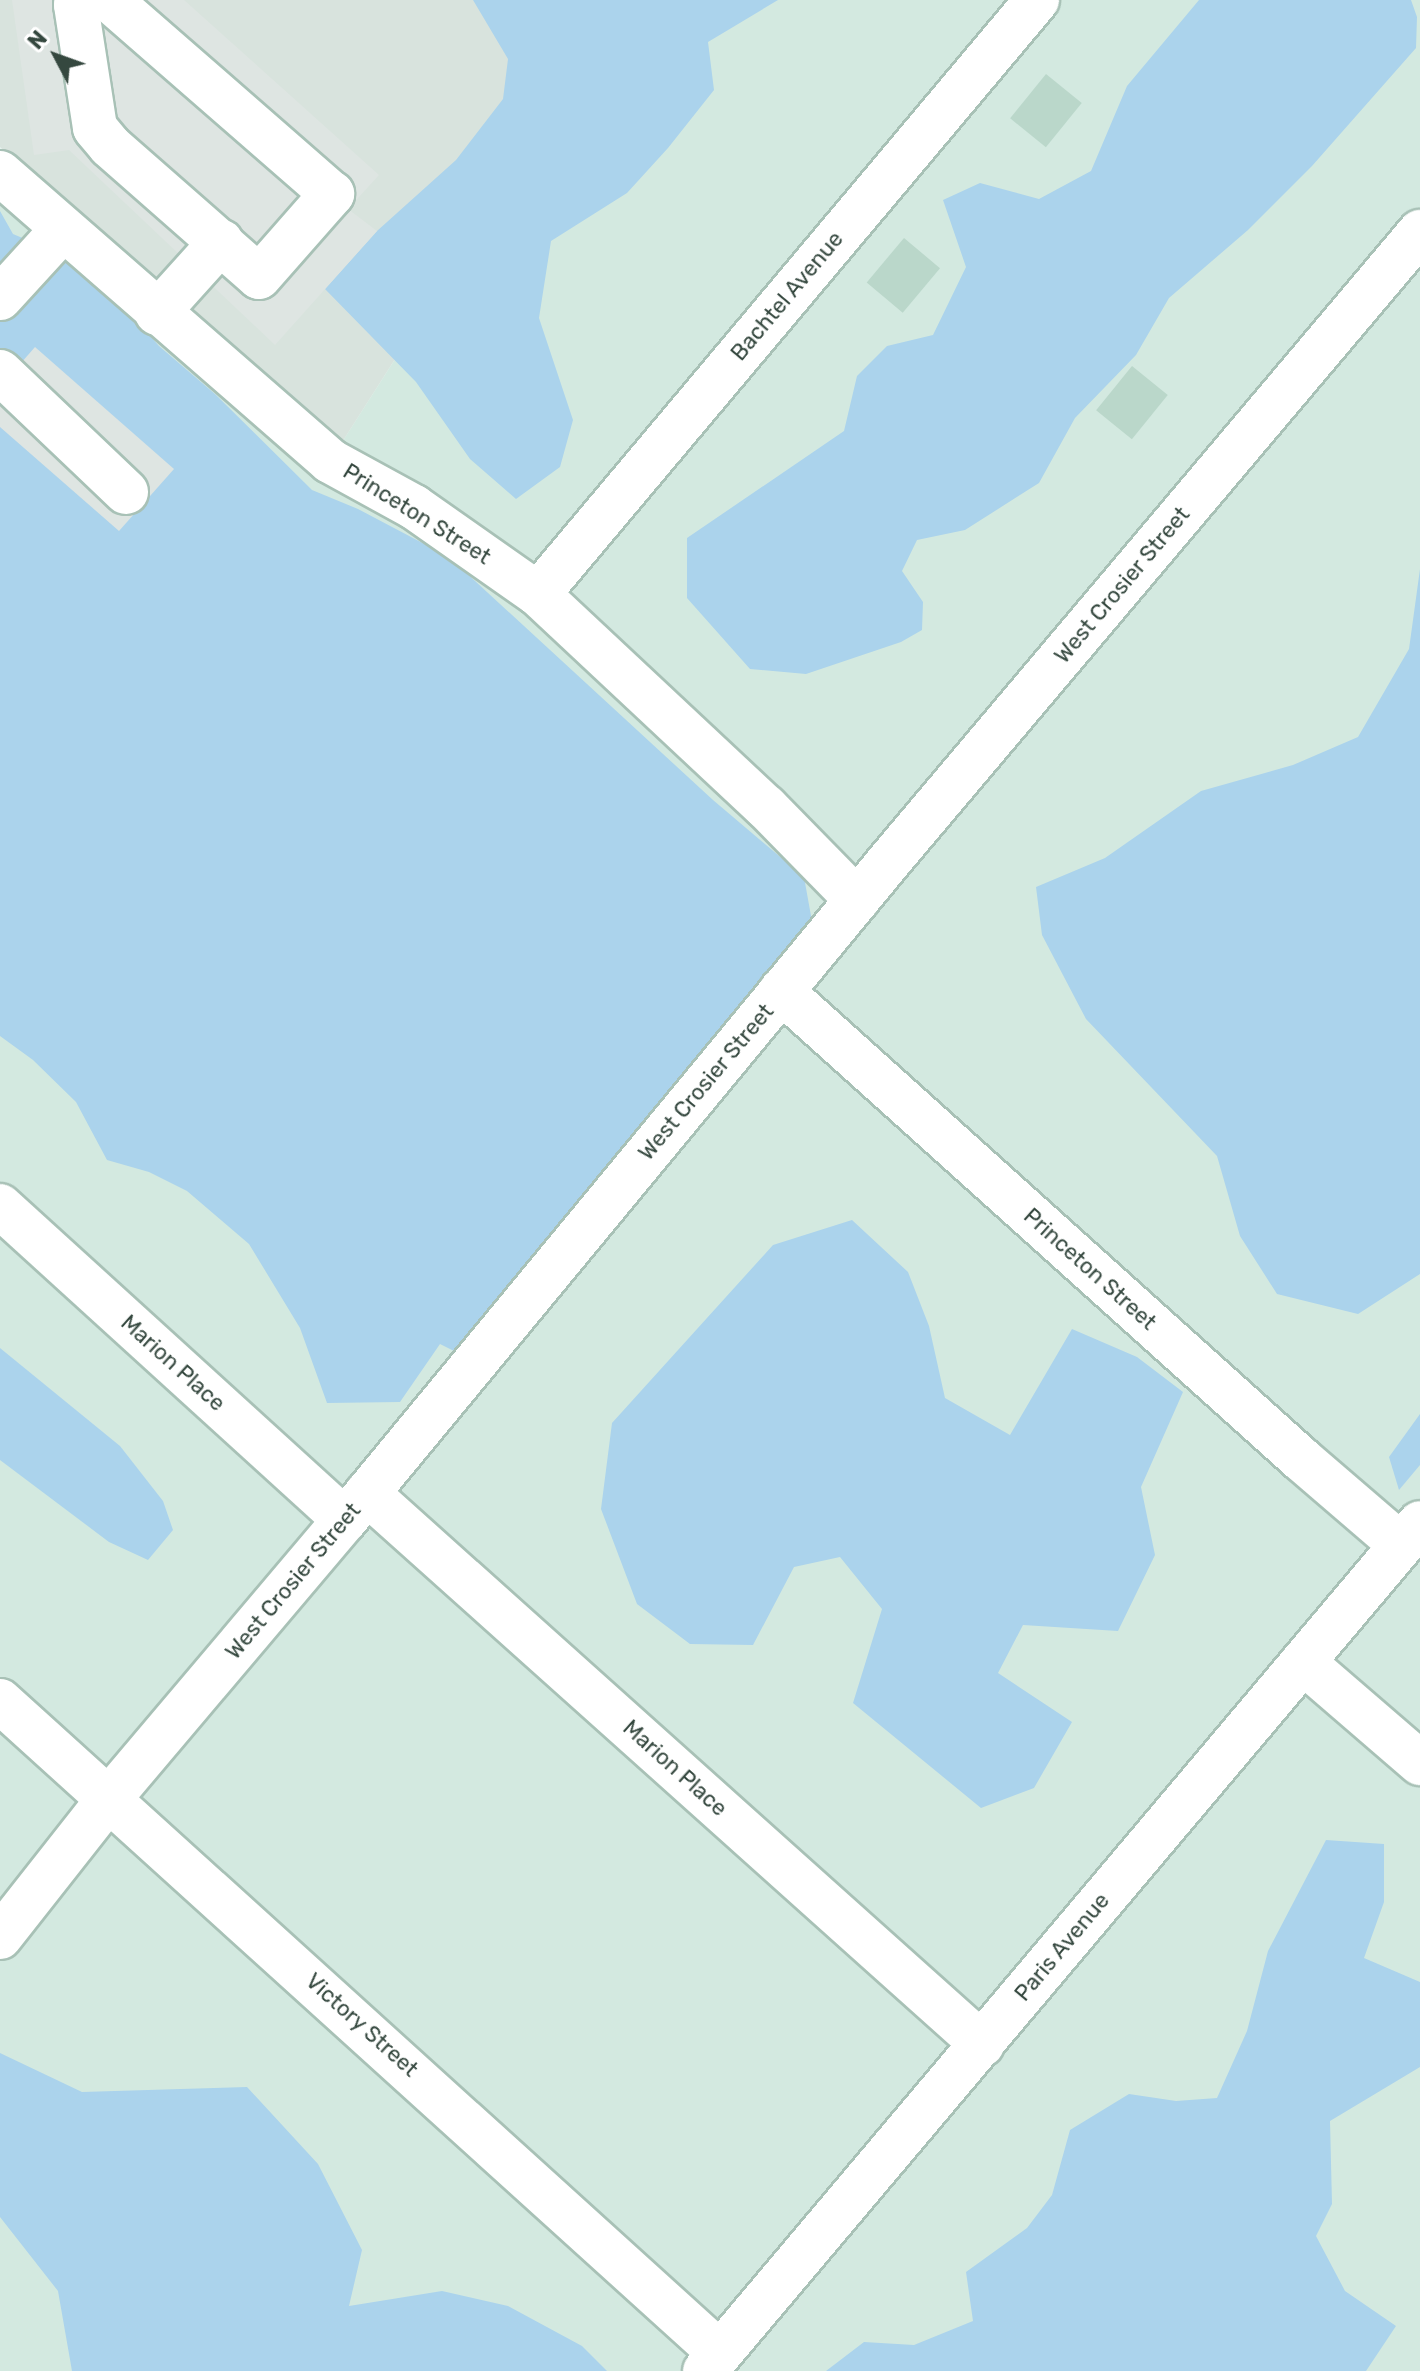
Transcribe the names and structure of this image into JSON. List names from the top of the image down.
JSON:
{
  "streets": {
    "street": [
      "Bachtel Avenue",
      "Princeton Street",
      "West Crosier Street",
      "Marion Place",
      "Paris Avenue",
      "Victory Street"
    ]
  },
  "crossings": [
    ["Bachtel Avenue", "Princeton Street"],
    ["Princeton Street", "West Crosier Street"],
    ["Princeton Street", "Paris Avenue"],
    ["West Crosier Street", "Marion Place"],
    ["West Crosier Street", "Victory Street"],
    ["Marion Place", "Paris Avenue"],
    ["Paris Avenue", "Victory Street"]
  ],
  "north": "top left"
}
